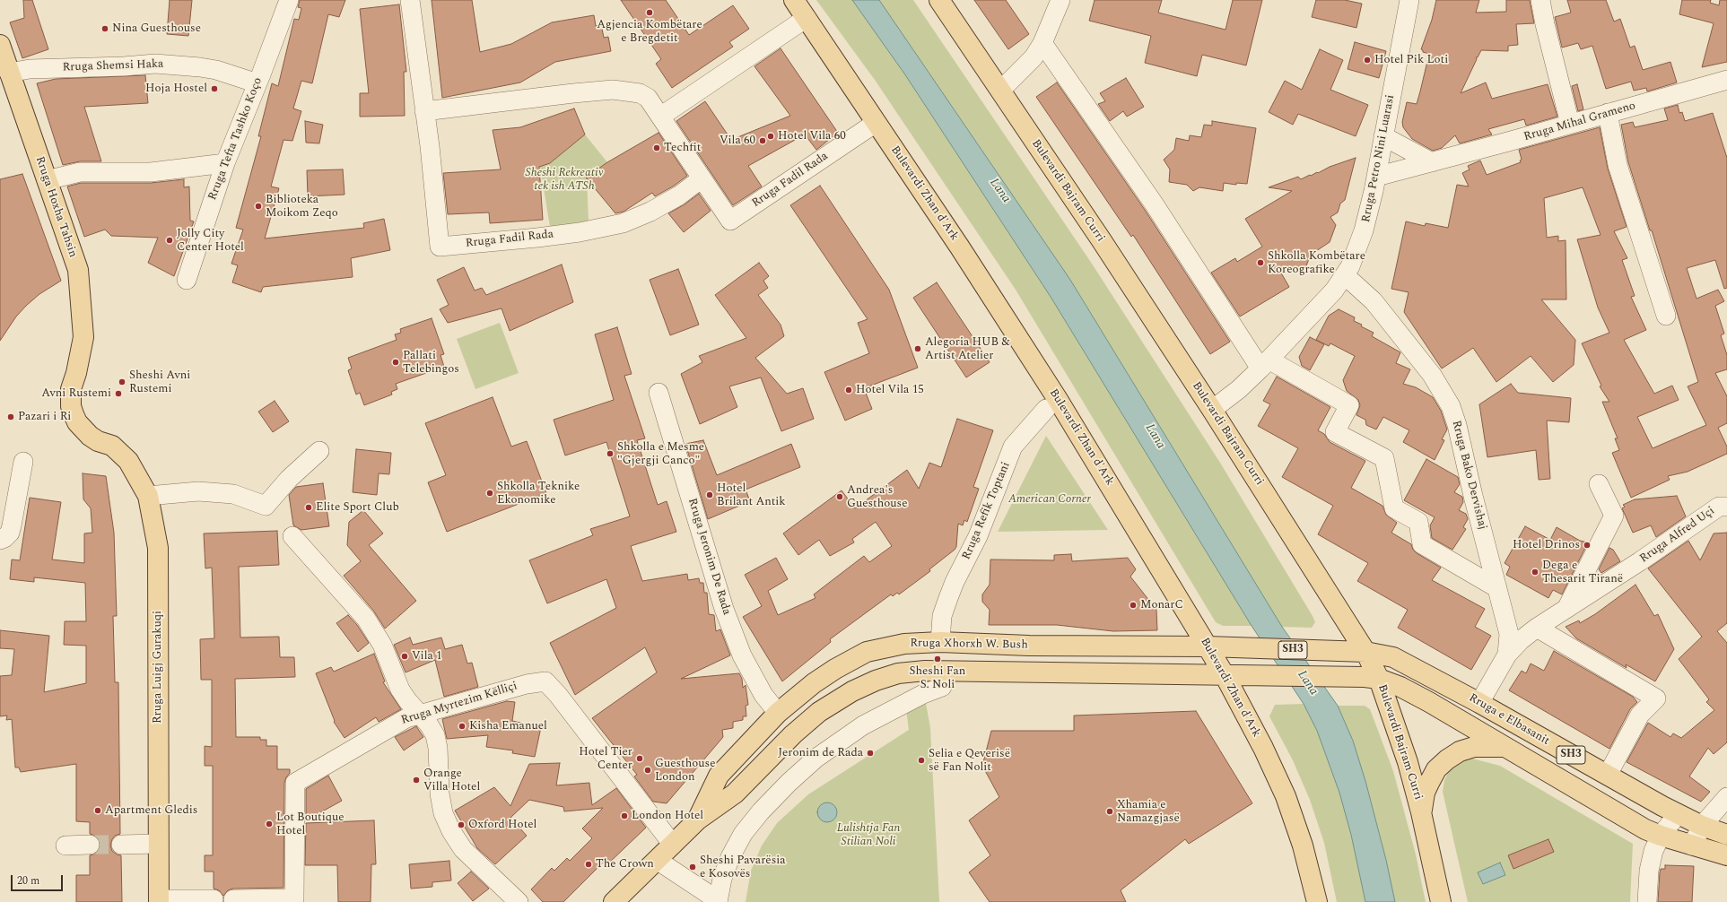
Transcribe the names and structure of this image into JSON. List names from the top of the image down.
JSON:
{
  "streets": {
    "main road": [
      "Bulevardi Bajram Curri",
      "Bulevardi Zhan d'Ark",
      "Rruga Hoxha Tahsin",
      "Rruga Xhorxh W. Bush",
      "SH3",
      "Rruga Luigj Gurakuqi",
      "Rruga e Elbasanit"
    ],
    "street": [
      "Rruga Shemsi Haka",
      "Rruga Mihal Grameno",
      "Rruga Tefta Tashko Koço",
      "Rruga Petro Nini Luarasi",
      "Rruga Fadil Rada",
      "Rruga Bako Dervishaj",
      "Rruga Refik Toptani",
      "Rruga Alfred Uçi",
      "Rruga Jeronim De Rada",
      "Rruga Myrtezim Këlliçi"
    ]
  },
  "crossings": [
    ["Rruga Shemsi Haka", "Rruga Tefta Tashko Koço"],
    ["Rruga Shemsi Haka", "Rruga Hoxha Tahsin"],
    ["Rruga Mihal Grameno", "Rruga Petro Nini Luarasi"],
    ["Rruga Petro Nini Luarasi", "Bulevardi Bajram Curri"],
    ["Rruga Petro Nini Luarasi", "Rruga Bako Dervishaj"],
    ["Rruga Fadil Rada", "Bulevardi Zhan d'Ark"],
    ["Bulevardi Bajram Curri", "SH3"],
    ["Bulevardi Bajram Curri", "Rruga e Elbasanit"],
    ["Bulevardi Zhan d'Ark", "Rruga Xhorxh W. Bush"],
    ["Bulevardi Zhan d'Ark", "SH3"],
    ["Rruga Hoxha Tahsin", "Rruga Luigj Gurakuqi"],
    ["Rruga Bako Dervishaj", "Rruga Alfred Uçi"],
    ["Rruga Bako Dervishaj", "Rruga e Elbasanit"],
    ["Rruga Refik Toptani", "Rruga Xhorxh W. Bush"],
    ["Rruga Jeronim De Rada", "Rruga Xhorxh W. Bush"],
    ["Rruga Xhorxh W. Bush", "SH3"],
    ["Rruga Xhorxh W. Bush", "Rruga Myrtezim Këlliçi"],
    ["SH3", "Rruga e Elbasanit"]
  ],
  "water": ["Lana"],
  "parks": ["Sheshi Rekreativ tek ish ATSh", "American Corner", "Lulishtja Fan Stilian Noli"],
  "places": [
    "Agjencia Kombëtare e Bregdetit",
    "Nina Guesthouse",
    "Hotel Pik Loti",
    "Hoja Hostel",
    "Hotel Vila 60",
    "Vila 60",
    "Techfit",
    "Biblioteka Moikom Zeqo",
    "Jolly City Center Hotel",
    "Shkolla Kombëtare Koreografike",
    "Alegoria HUB & Artist Atelier",
    "Pallati Telebingos",
    "Sheshi Avni Rustemi",
    "Hotel Vila 15",
    "Avni Rustemi",
    "Pazari i Ri",
    "Shkolla e Mesme \"Gjergji Canco\"",
    "Shkolla Teknike Ekonomike",
    "Hotel Brilant Antik",
    "Andrea's Guesthouse",
    "Elite Sport Club",
    "Hotel Drinos",
    "Dega e Thesarit Tiranë",
    "MonarC",
    "Vila 1",
    "Sheshi Fan S. Noli",
    "Kisha Emanuel",
    "Jeronim de Rada",
    "Hotel Tier Center",
    "Selia e Qeverisë së Fan Nolit",
    "Guesthouse London",
    "Orange Villa Hotel",
    "Apartment Gledis",
    "Xhamia e Namazgjasë",
    "London Hotel",
    "Lot Boutique Hotel",
    "Oxford Hotel",
    "The Crown",
    "Sheshi Pavarësia e Kosovës"
  ],
  "scale_bar": "20 m"
}
